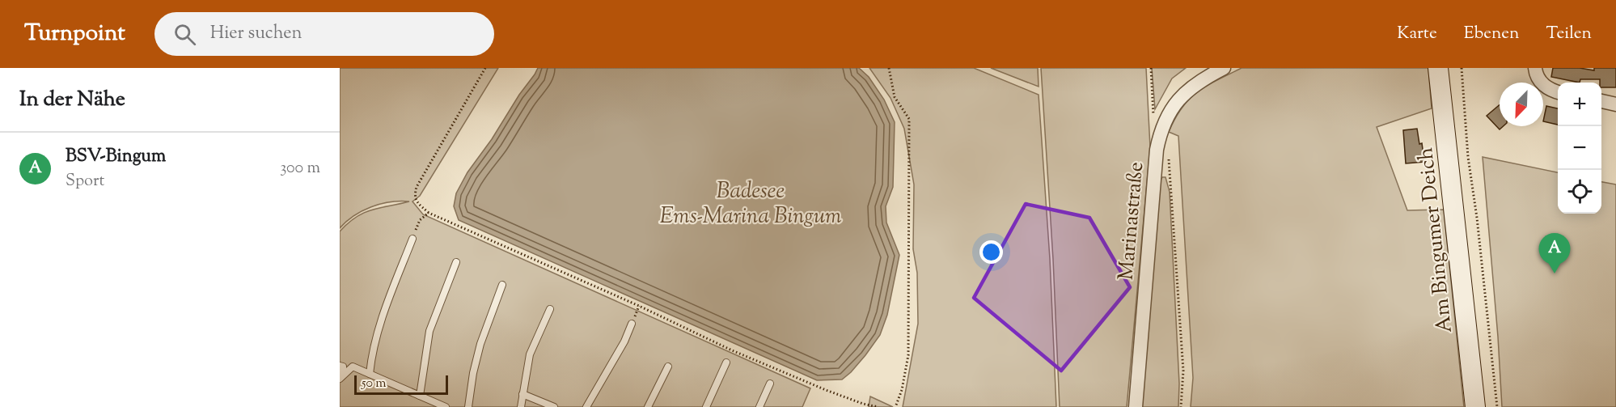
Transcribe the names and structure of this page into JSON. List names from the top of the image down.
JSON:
{
  "streets": {
    "main road": ["Am Bingumer Deich"],
    "street": ["Marinastraße"]
  },
  "water": ["Badesee Ems-Marina Bingum"],
  "scale_bar": "50 m",
  "north": "bottom left",
  "page": {
    "header": "Turnpoint",
    "search": "Hier suchen",
    "nav": ["Karte", "Ebenen", "Teilen"],
    "heading": "In der Nähe",
    "map_buttons": ["+", "−"],
    "list": [
      {
        "mark": "A",
        "name": "BSV-Bingum",
        "note": "Sport",
        "value": "300 m"
      }
    ],
    "pins": "A",
    "scale": "50 m"
  }
}
